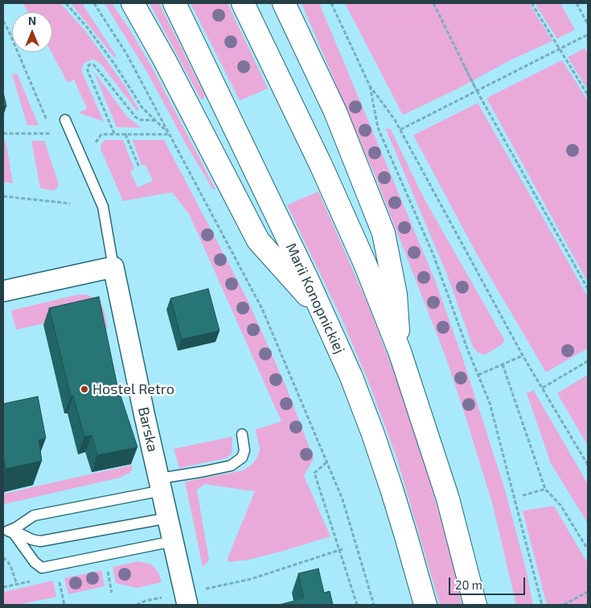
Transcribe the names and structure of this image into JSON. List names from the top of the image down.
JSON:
{
  "streets": {
    "main road": ["Marii Konopnickiej"],
    "street": ["Barska"]
  },
  "places": ["Hostel Retro"],
  "scale_bar": "20 m",
  "north": "top"
}
